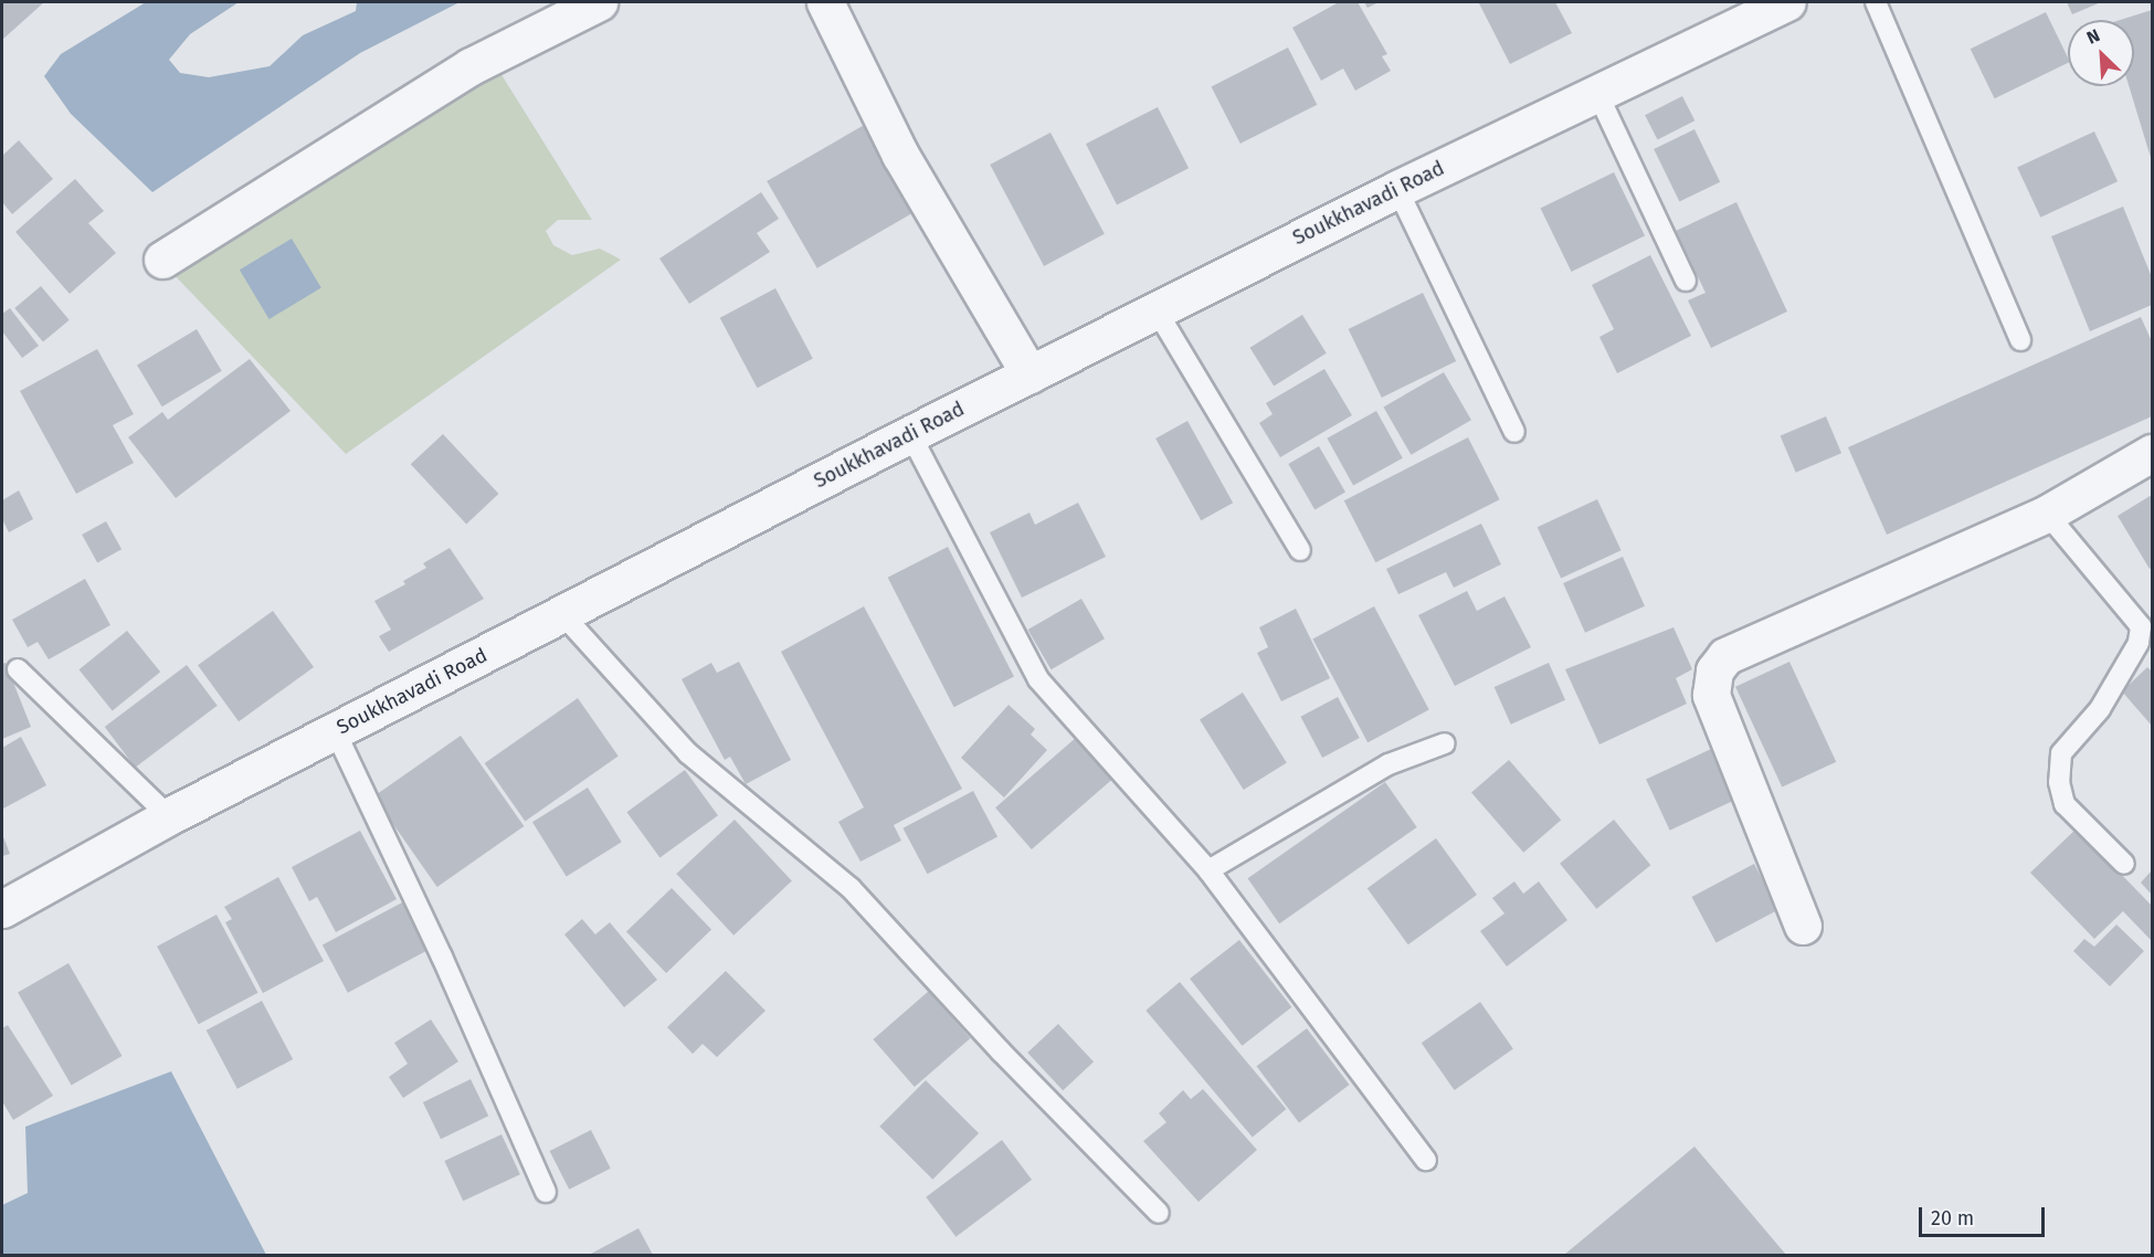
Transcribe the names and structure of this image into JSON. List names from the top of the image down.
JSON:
{
  "streets": {
    "street": ["Soukkhavadi Road"]
  },
  "scale_bar": "20 m",
  "north": "top left"
}
